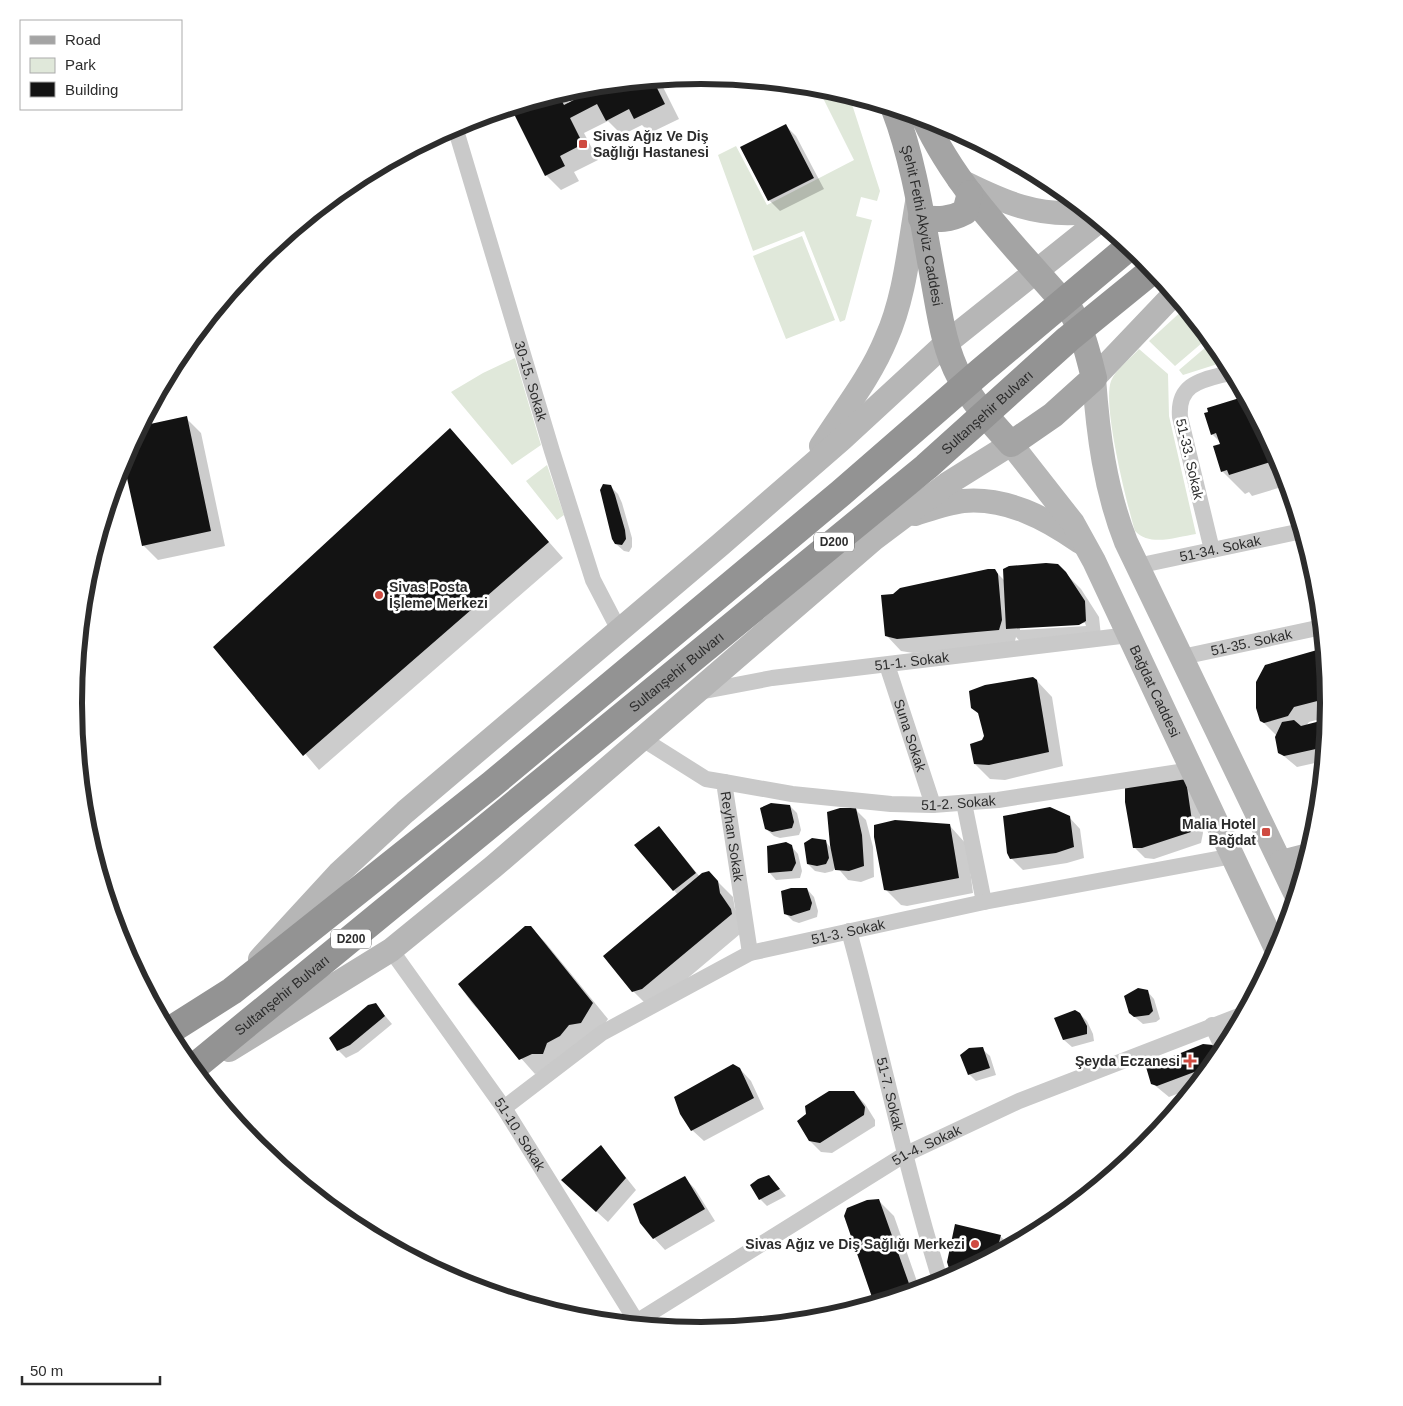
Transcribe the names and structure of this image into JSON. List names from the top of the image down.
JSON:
{
  "streets": {
    "highway": ["Sultanşehir Bulvarı", "D200"],
    "main road": ["Şehit Fethi Akyüz Caddesi", "Bağdat Caddesi"],
    "street": [
      "30-15. Sokak",
      "51-33. Sokak",
      "51-34. Sokak",
      "51-35. Sokak",
      "51-1. Sokak",
      "Suna Sokak",
      "51-2. Sokak",
      "Reyhan Sokak",
      "51-3. Sokak",
      "51-7. Sokak",
      "51-10. Sokak",
      "51-4. Sokak"
    ]
  },
  "crossings": [
    ["Şehit Fethi Akyüz Caddesi", "Bağdat Caddesi"],
    ["51-33. Sokak", "51-34. Sokak"],
    ["51-1. Sokak", "Bağdat Caddesi"],
    ["51-1. Sokak", "Suna Sokak"],
    ["Bağdat Caddesi", "51-2. Sokak"],
    ["Bağdat Caddesi", "51-3. Sokak"],
    ["Suna Sokak", "51-2. Sokak"],
    ["51-2. Sokak", "Reyhan Sokak"],
    ["Reyhan Sokak", "51-3. Sokak"],
    ["51-3. Sokak", "51-7. Sokak"],
    ["51-3. Sokak", "51-10. Sokak"],
    ["51-7. Sokak", "51-4. Sokak"]
  ],
  "places": {
    "transit": ["Sivas Ağız Ve Diş Sağlığı Hastanesi", "Malia Hotel Bağdat"],
    "other": ["Sivas Posta İşleme Merkezi", "Sivas Ağız ve Diş Sağlığı Merkezi"],
    "health": ["Şeyda Eczanesi"]
  },
  "legend": ["Road", "Park", "Building"],
  "scale_bar": "50 m"
}
